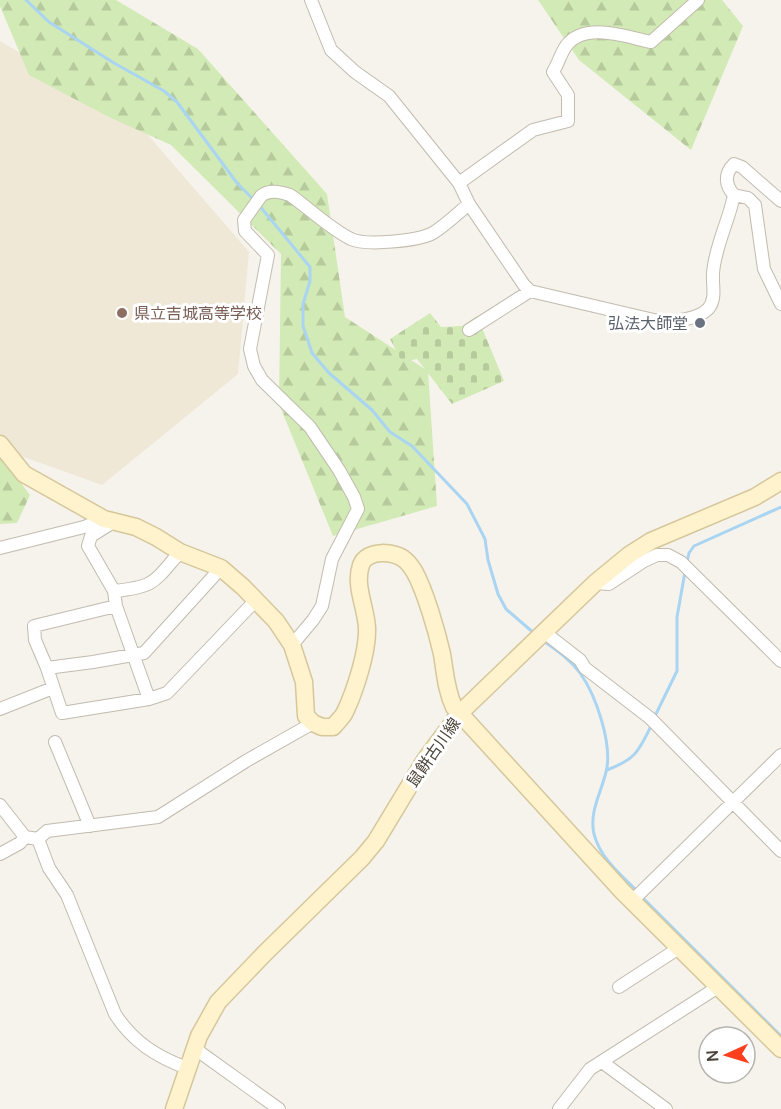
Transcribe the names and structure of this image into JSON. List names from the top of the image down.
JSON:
{
  "streets": {
    "street": ["鼠餅古川線"]
  },
  "places": ["県立吉城高等学校", "弘法大師堂"],
  "north": "left"
}
